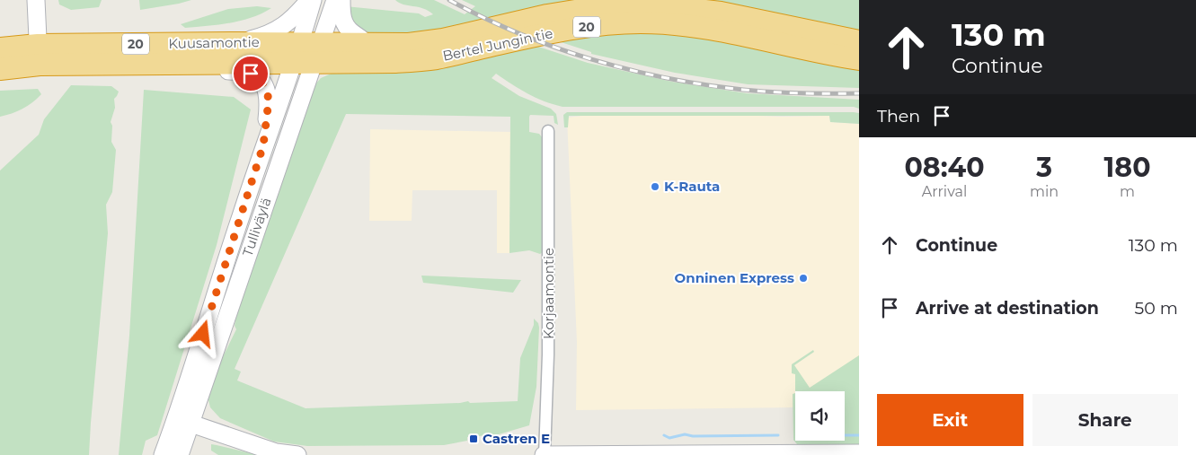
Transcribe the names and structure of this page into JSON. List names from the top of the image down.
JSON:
{
  "streets": {
    "highway": ["20", "Kuusamontie", "Bertel Jungin tie"],
    "main road": ["Tulliväylä"],
    "street": ["Korjaamontie"]
  },
  "crossings": [
    ["Kuusamontie", "Bertel Jungin tie"],
    ["Kuusamontie", "Tulliväylä"],
    ["Bertel Jungin tie", "Tulliväylä"]
  ],
  "places": {
    "other": ["K-Rauta", "Onninen Express"],
    "transit": ["Castren E"]
  },
  "page": {
    "turn": ["130 m", "Continue"],
    "then": "Then",
    "eta": [
      "08:40",
      "Arrival",
      "3",
      "min",
      "180",
      "m"
    ],
    "list": [
      {
        "name": "Continue",
        "value": "130 m"
      },
      {
        "name": "Arrive at destination",
        "value": "50 m"
      }
    ],
    "buttons": ["Exit", "Share"]
  }
}
